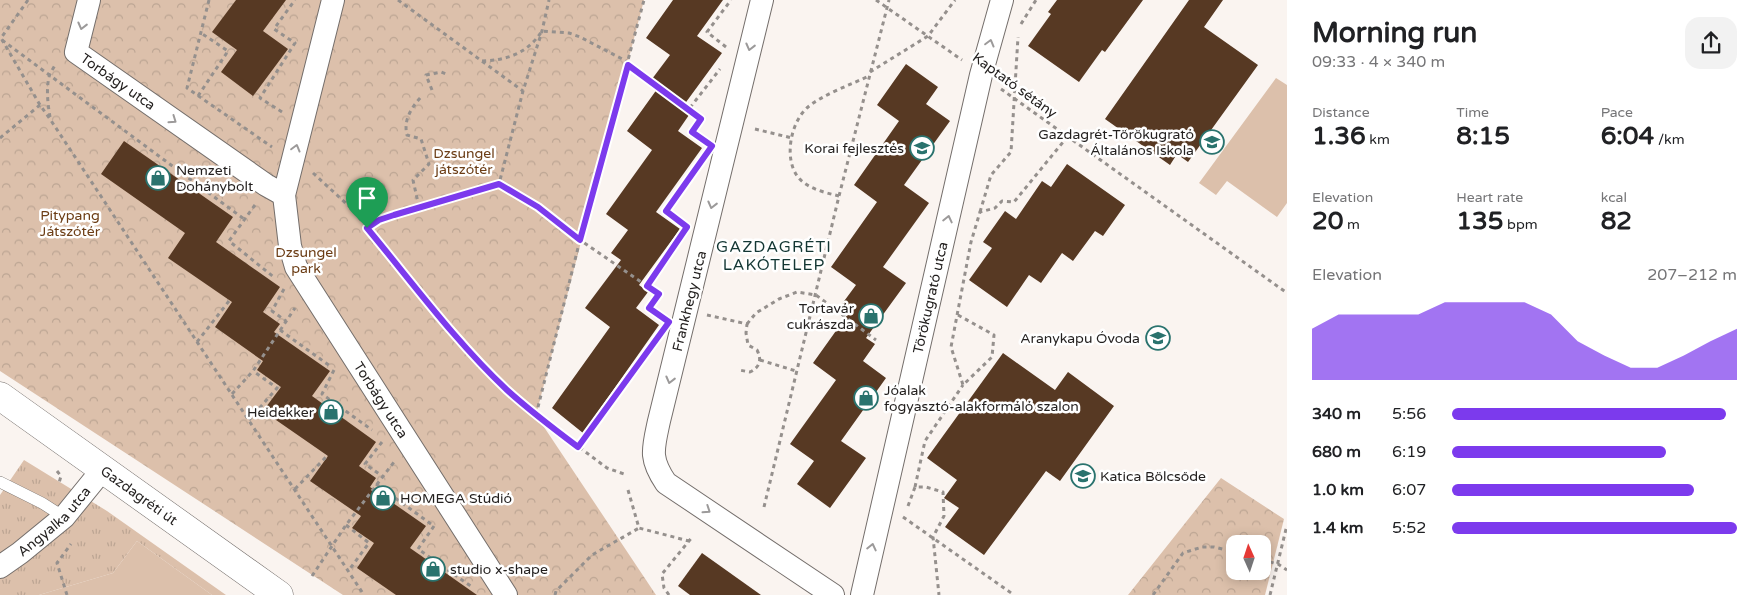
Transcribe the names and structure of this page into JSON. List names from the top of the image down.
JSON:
{
  "streets": {
    "street": [
      "Torbágy utca",
      "Törökugrató utca",
      "Frankhegy utca",
      "Gazdagréti út",
      "Angyalka utca"
    ],
    "path": ["Kaptató sétány"]
  },
  "crossings": [
    ["Kaptató sétány", "Törökugrató utca"],
    ["Gazdagréti út", "Angyalka utca"]
  ],
  "one_way": ["Törökugrató utca", "Frankhegy utca"],
  "districts": ["GAZDAGRÉTI LAKÓTELEP"],
  "parks": ["Dzsungel játszótér", "Pitypang Játszótér", "Dzsungel park"],
  "places": {
    "school or university": [
      "Gazdagrét-Törökugrató Általános Iskola",
      "Korai fejlesztés",
      "Aranykapu Óvoda",
      "Katica Bölcsőde"
    ],
    "shop": [
      "Nemzeti Dohánybolt",
      "Tortavár cukrászda",
      "Jóalak fogyasztó-alakformáló szalon",
      "Heidekker",
      "HOMEGA Stúdió",
      "studio x-shape"
    ]
  },
  "north": "top",
  "page": {
    "heading": ["Morning run", "09:33 · 4 × 340 m"],
    "stats": [
      ["Distance", "1.36 km"],
      ["Time", "8:15"],
      ["Pace", "6:04 /km"],
      ["Elevation", "20 m"],
      ["Heart rate", "135 bpm"],
      ["kcal", "82"]
    ],
    "chart": ["Elevation", "207–212 m"],
    "list": [
      {
        "name": "340 m",
        "note": "5:56"
      },
      {
        "name": "680 m",
        "note": "6:19"
      },
      {
        "name": "1.0 km",
        "note": "6:07"
      },
      {
        "name": "1.4 km",
        "note": "5:52"
      }
    ]
  }
}
